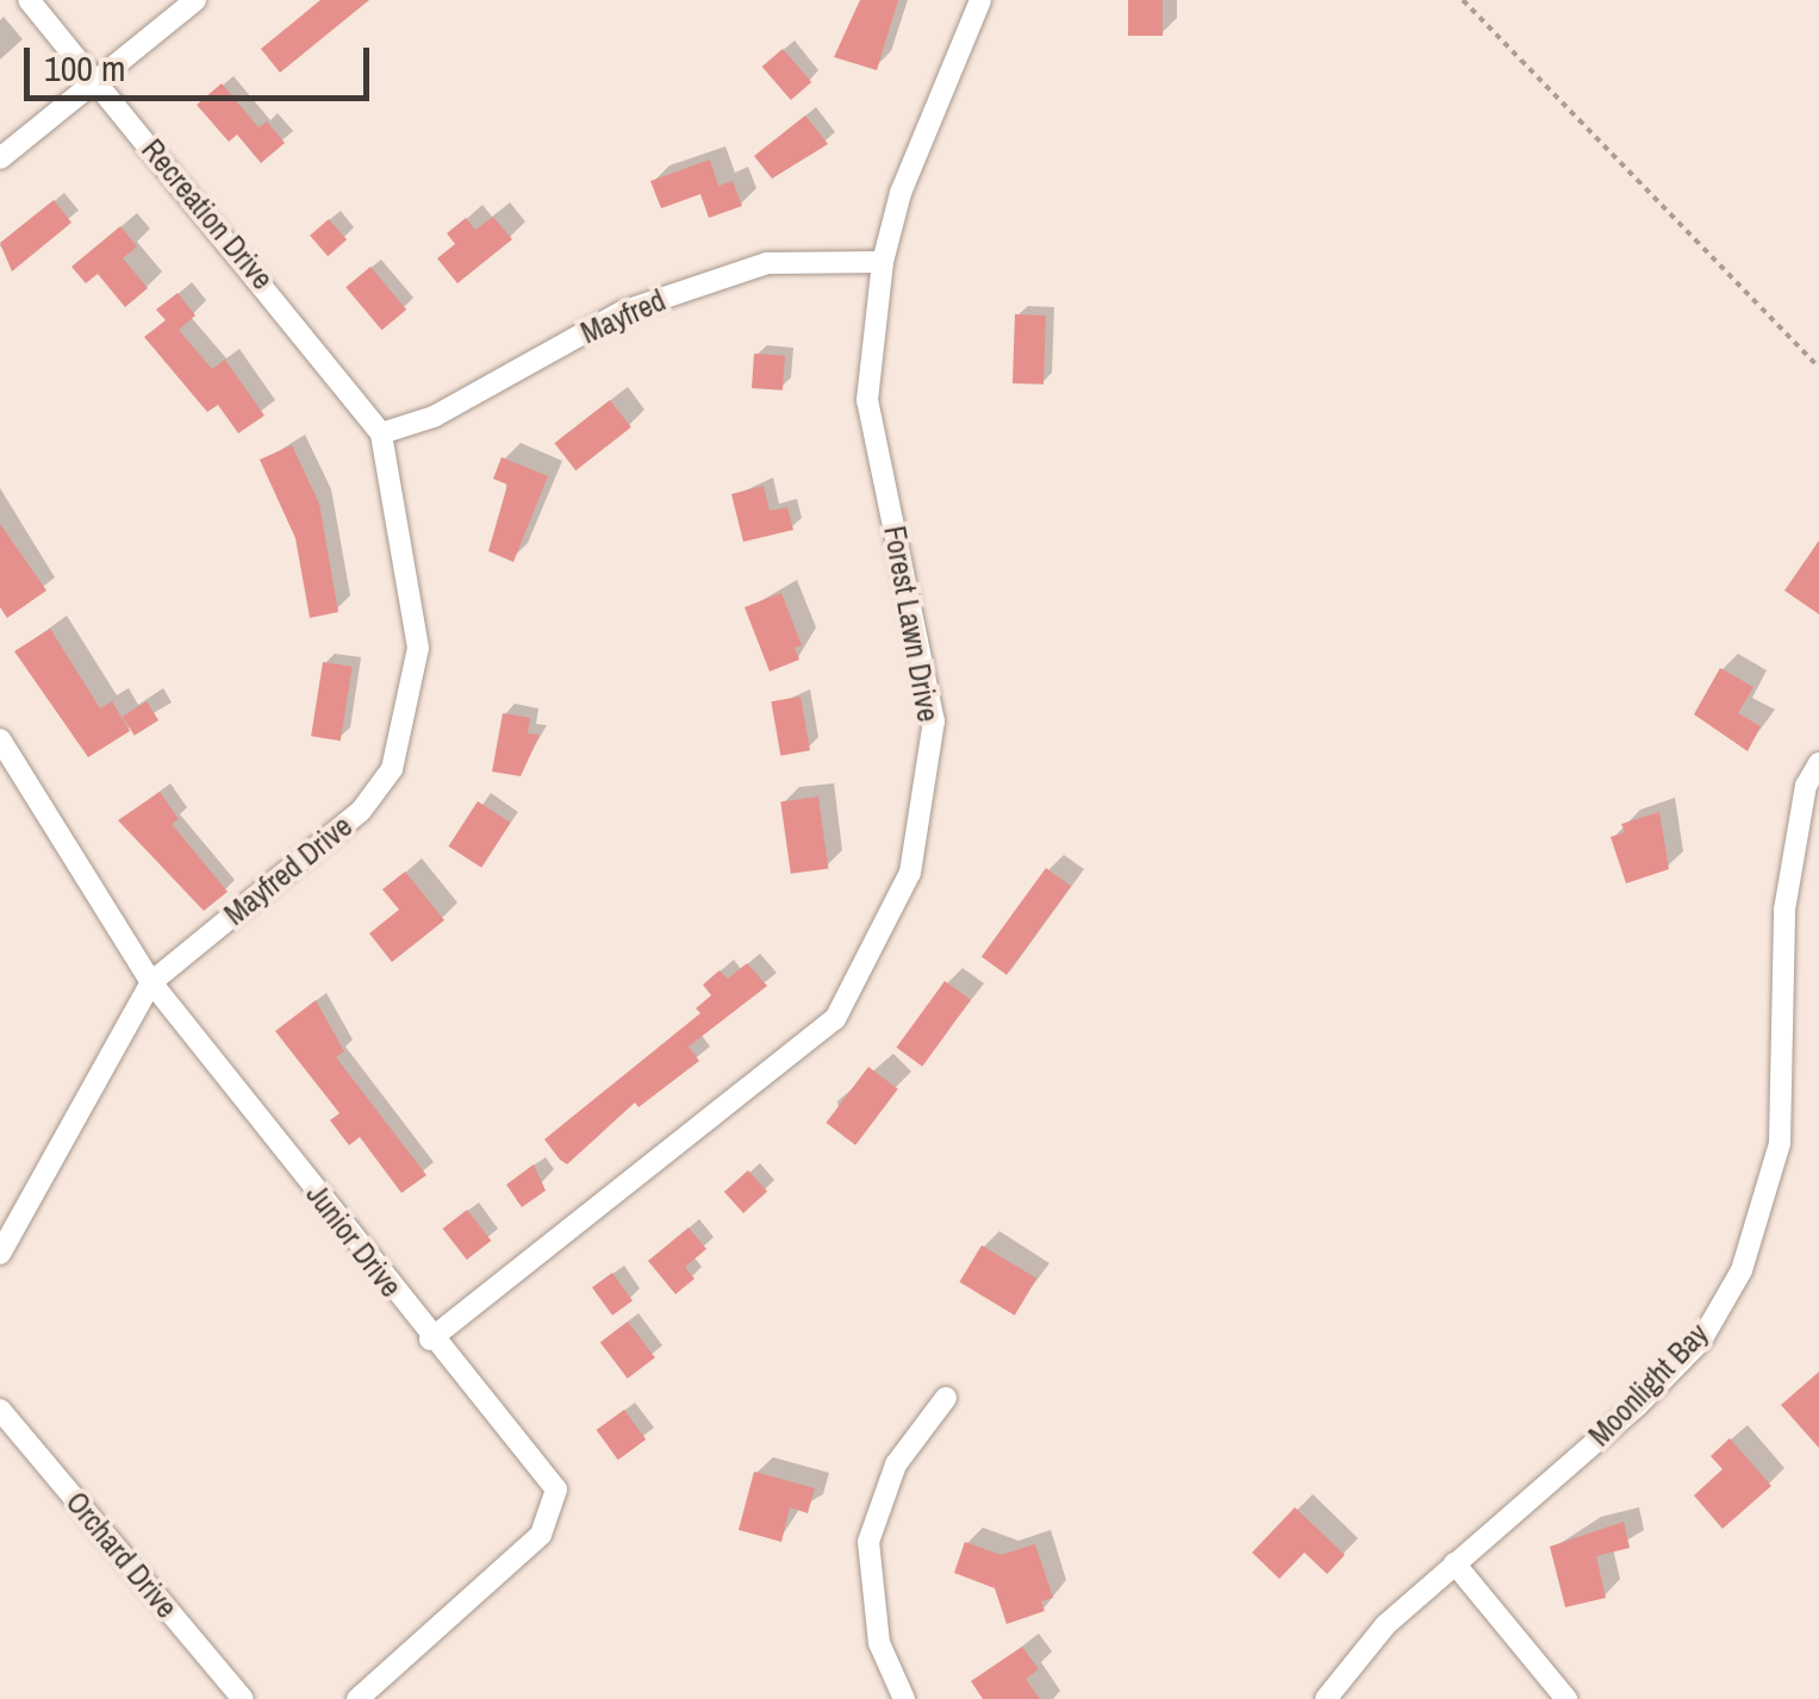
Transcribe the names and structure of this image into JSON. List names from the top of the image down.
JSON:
{
  "streets": {
    "street": [
      "Recreation Drive",
      "Mayfred",
      "Forest Lawn Drive",
      "Mayfred Drive",
      "Junior Drive",
      "Moonlight Bay",
      "Orchard Drive"
    ]
  },
  "crossings": [
    ["Recreation Drive", "Mayfred"],
    ["Recreation Drive", "Mayfred Drive"],
    ["Mayfred", "Forest Lawn Drive"],
    ["Mayfred", "Mayfred Drive"],
    ["Forest Lawn Drive", "Junior Drive"],
    ["Mayfred Drive", "Junior Drive"]
  ],
  "scale_bar": "100 m"
}
